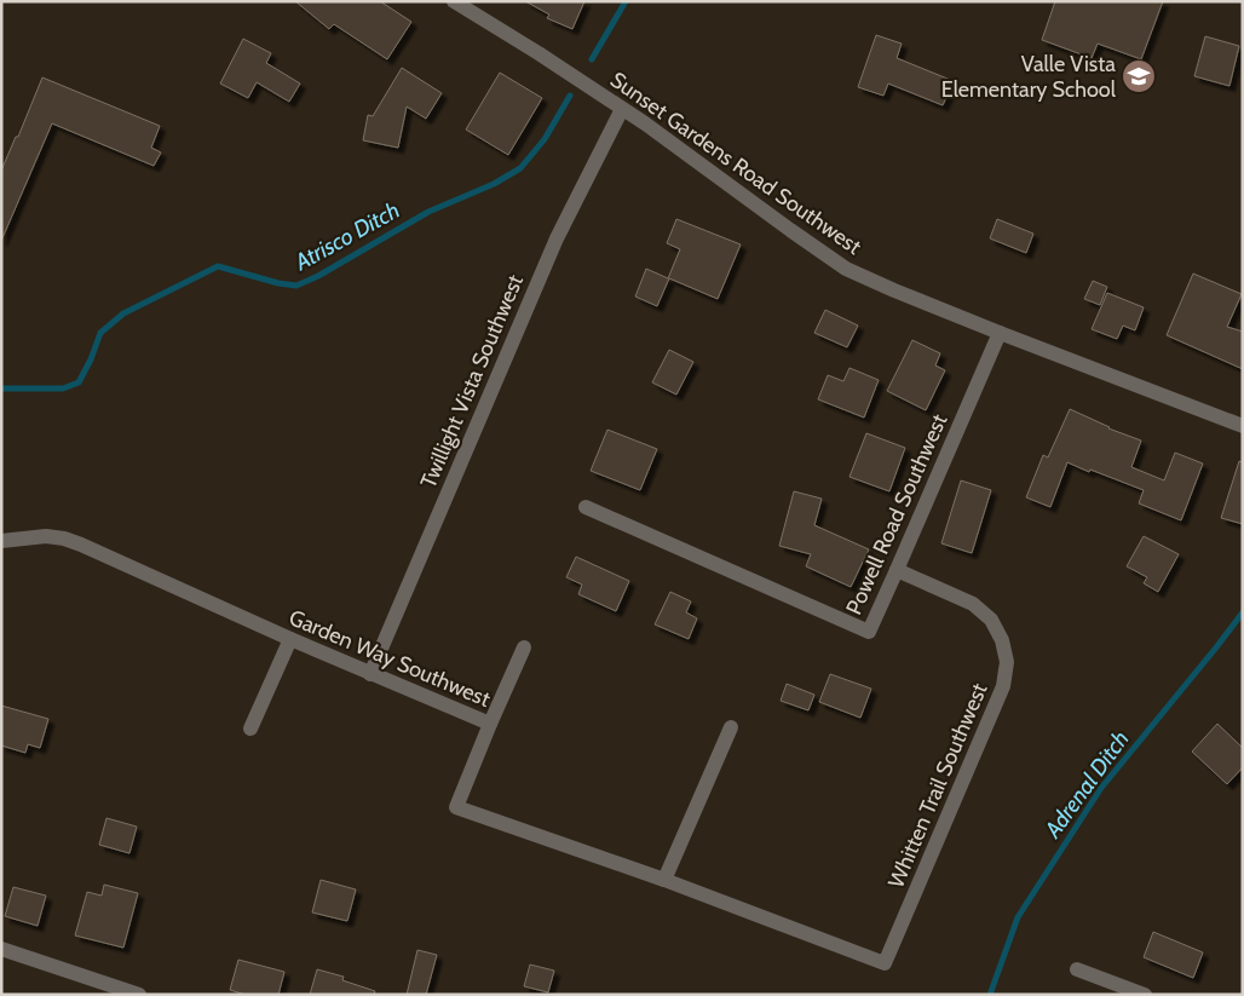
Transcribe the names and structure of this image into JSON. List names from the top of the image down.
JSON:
{
  "streets": {
    "street": [
      "Sunset Gardens Road Southwest",
      "Twillight Vista Southwest",
      "Powell Road Southwest",
      "Garden Way Southwest",
      "Whitten Trail Southwest"
    ]
  },
  "crossings": [
    ["Sunset Gardens Road Southwest", "Twillight Vista Southwest"],
    ["Sunset Gardens Road Southwest", "Powell Road Southwest"],
    ["Twillight Vista Southwest", "Garden Way Southwest"],
    ["Powell Road Southwest", "Whitten Trail Southwest"],
    ["Garden Way Southwest", "Whitten Trail Southwest"]
  ],
  "water": ["Atrisco Ditch", "Adrenal Ditch"],
  "places": {
    "school or university": ["Valle Vista Elementary School"]
  }
}
